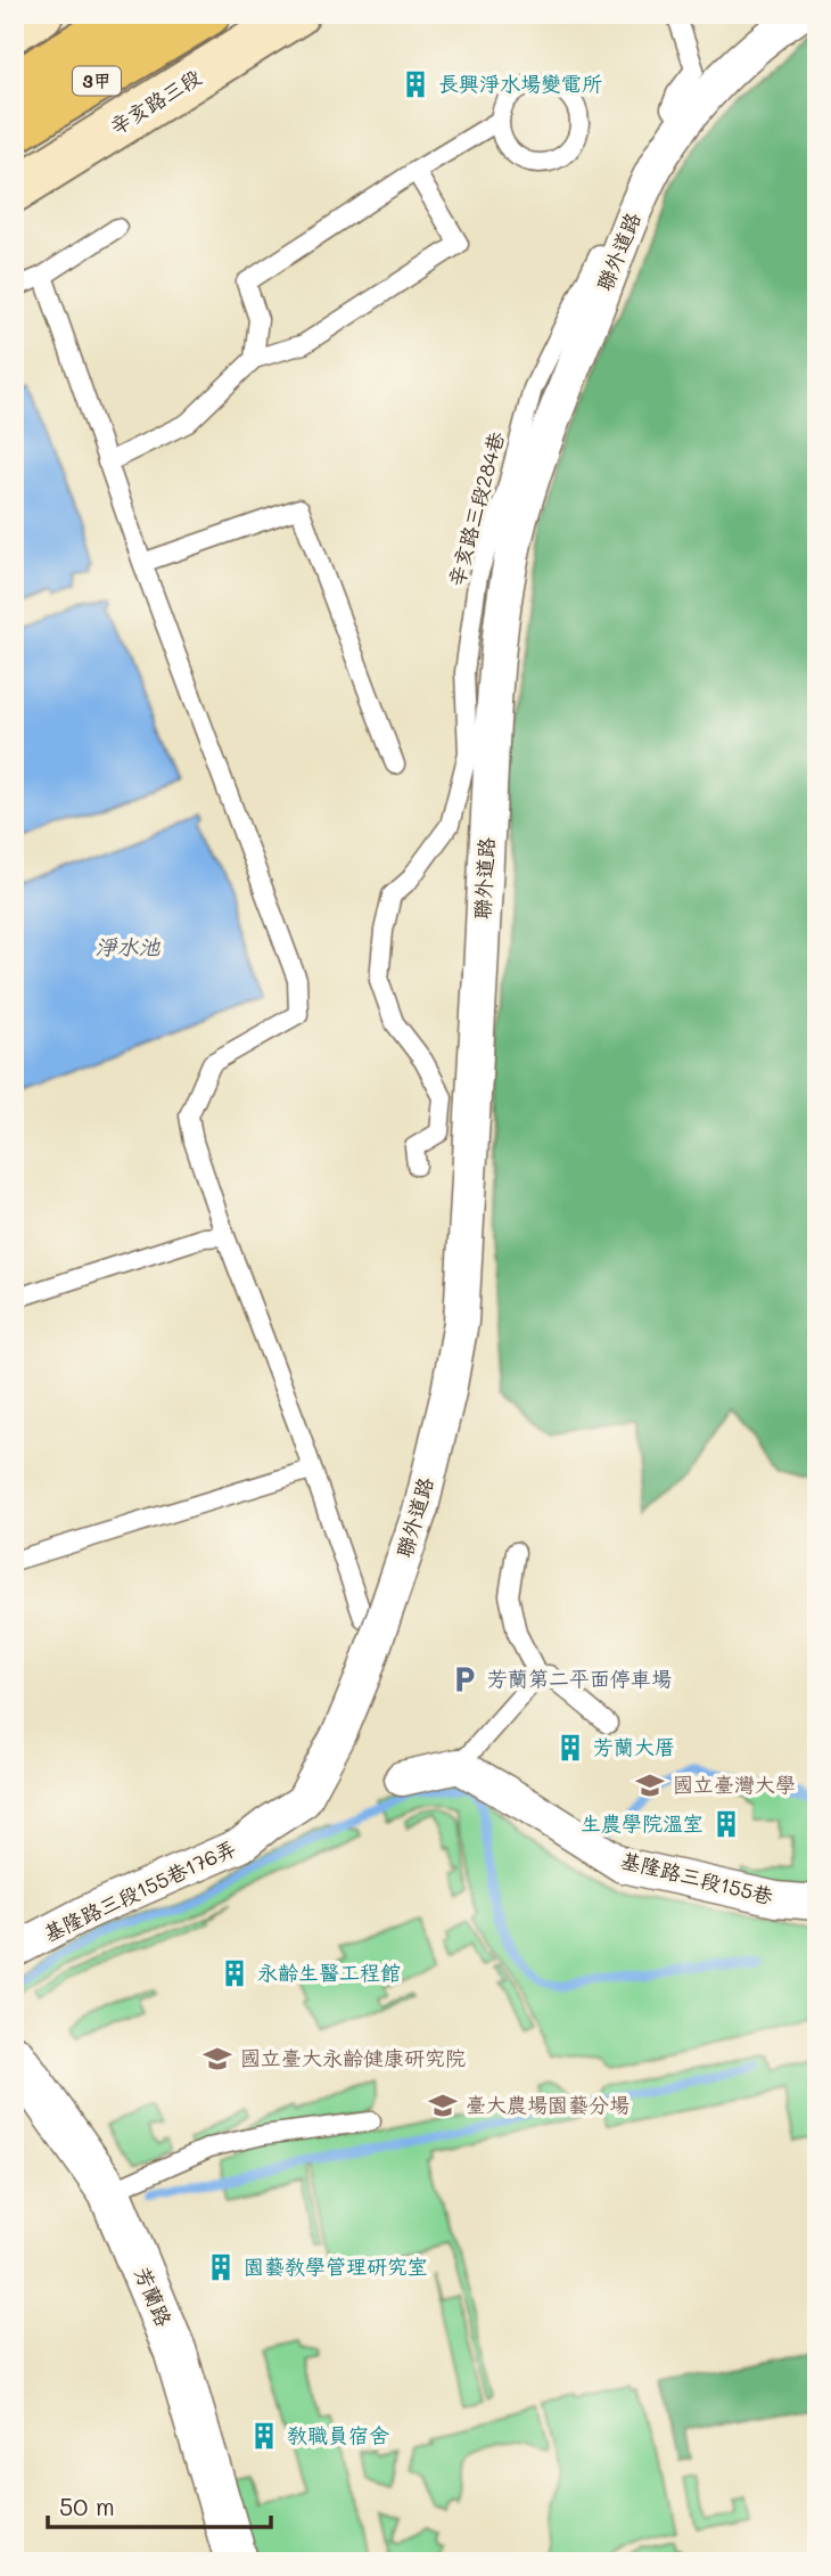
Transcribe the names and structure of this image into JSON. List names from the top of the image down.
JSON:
{
  "streets": {
    "highway": ["3甲"],
    "main road": ["辛亥路三段"],
    "street": [
      "聯外道路",
      "基隆路三段155巷",
      "基隆路三段155巷176弄",
      "芳蘭路"
    ],
    "lane": ["辛亥路三段284巷"]
  },
  "crossings": [
    ["聯外道路", "基隆路三段155巷176弄"]
  ],
  "water": ["淨水池"],
  "places": {
    "building": [
      "長興淨水場變電所",
      "芳蘭大厝",
      "生農學院溫室",
      "永齡生醫工程館",
      "園藝教學管理研究室",
      "教職員宿舍"
    ],
    "parking": ["芳蘭第二平面停車場"],
    "school or university": ["國立臺灣大學", "國立臺大永齡健康研究院", "臺大農場園藝分場"]
  },
  "scale_bar": "50 m"
}
